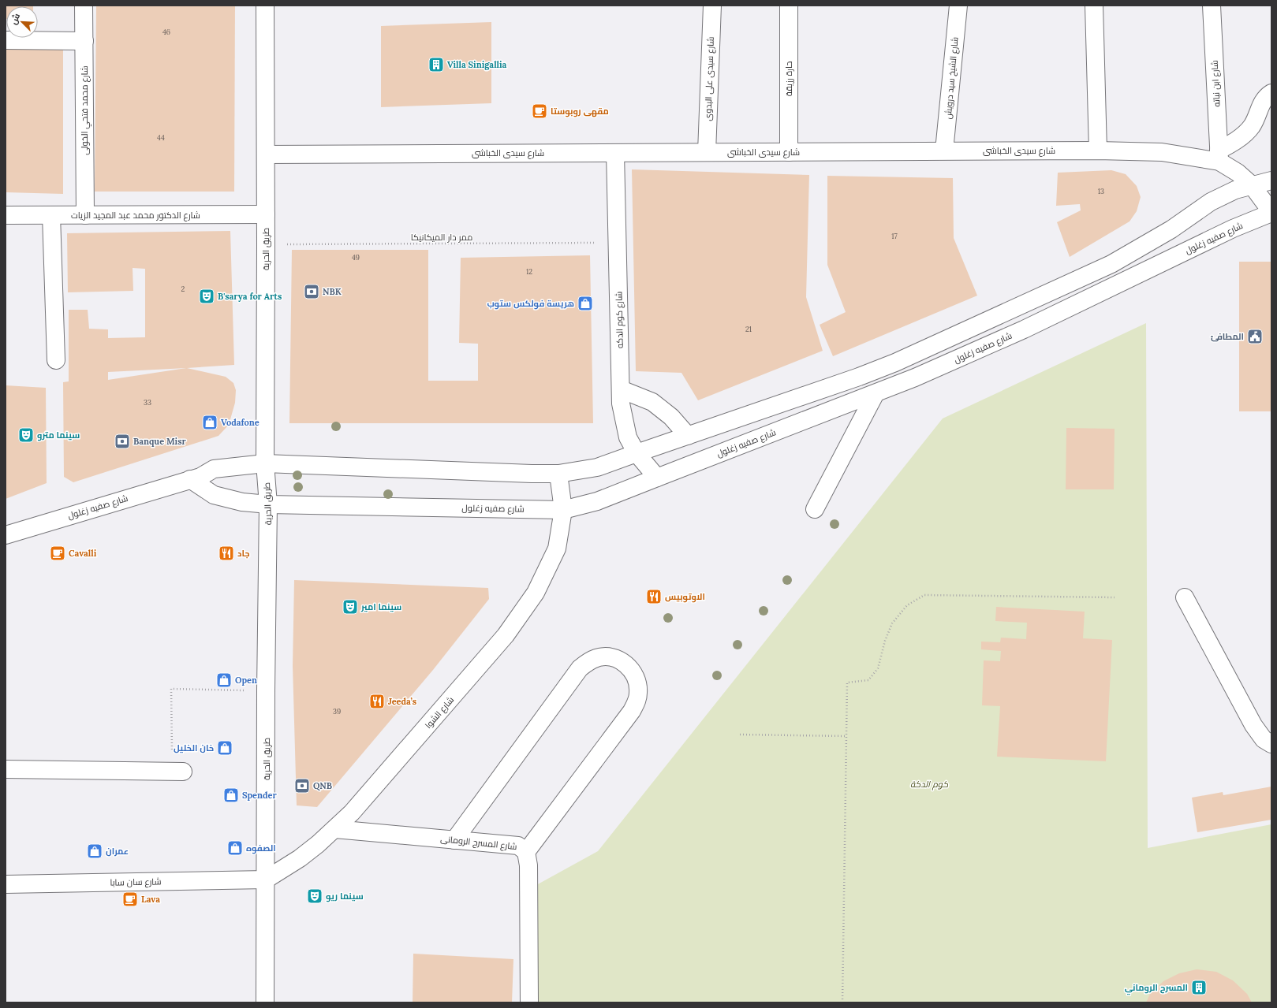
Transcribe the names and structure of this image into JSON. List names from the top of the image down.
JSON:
{
  "streets": {
    "street": [
      "شارع الشيخ سيد درويش",
      "شارع سيدى على البدوى",
      "حارة رزيقة",
      "شارع ابن نباته",
      "شارع محمد فتحي الخولى",
      "شارع سيدى الخباشى",
      "شارع الدكتور محمد عبد المجيد الزيات",
      "شارع صفيه زغلول",
      "طريق الحرية",
      "شارع كوم الدكه",
      "شارع الشوا",
      "شارع المسرح الرومانى",
      "شارع سان سابا"
    ],
    "path": ["ممر دار الميكانيكا"]
  },
  "crossings": [
    ["شارع الشيخ سيد درويش", "شارع سيدى الخباشى"],
    ["شارع سيدى على البدوى", "شارع سيدى الخباشى"],
    ["حارة رزيقة", "شارع سيدى الخباشى"],
    ["شارع ابن نباته", "شارع سيدى الخباشى"],
    ["شارع محمد فتحي الخولى", "شارع الدكتور محمد عبد المجيد الزيات"],
    ["شارع سيدى الخباشى", "شارع صفيه زغلول"],
    ["شارع سيدى الخباشى", "طريق الحرية"],
    ["شارع سيدى الخباشى", "شارع كوم الدكه"],
    ["شارع الدكتور محمد عبد المجيد الزيات", "طريق الحرية"],
    ["ممر دار الميكانيكا", "طريق الحرية"],
    ["ممر دار الميكانيكا", "شارع كوم الدكه"],
    ["شارع صفيه زغلول", "طريق الحرية"],
    ["شارع صفيه زغلول", "شارع كوم الدكه"],
    ["شارع صفيه زغلول", "شارع الشوا"],
    ["طريق الحرية", "شارع الشوا"],
    ["طريق الحرية", "شارع سان سابا"],
    ["شارع الشوا", "شارع المسرح الرومانى"],
    ["شارع الشوا", "شارع سان سابا"]
  ],
  "parks": ["كوم الدكة"],
  "places": {
    "building": ["Villa Sinigallia", "المسرح الروماني"],
    "cafe": ["مقهى روبوستا", "Cavalli", "Lava"],
    "bank": ["NBK", "Banque Misr", "QNB"],
    "theatre": [
      "B'sarya for Arts",
      "سينما مترو",
      "سينما امير",
      "سينما ريو"
    ],
    "shop": [
      "هريسة فولكس ستوب",
      "Vodafone",
      "Open",
      "خان الخليل",
      "Spender",
      "الصفوه",
      "عمران"
    ],
    "public building": ["المطافئ"],
    "restaurant": ["جاد", "الاوتوبيس", "Jeeda’s"]
  },
  "house_numbers": [
    "46",
    "44",
    "13",
    "17",
    "49",
    "12",
    "2",
    "21",
    "33",
    "39"
  ],
  "north": "top left"
}
